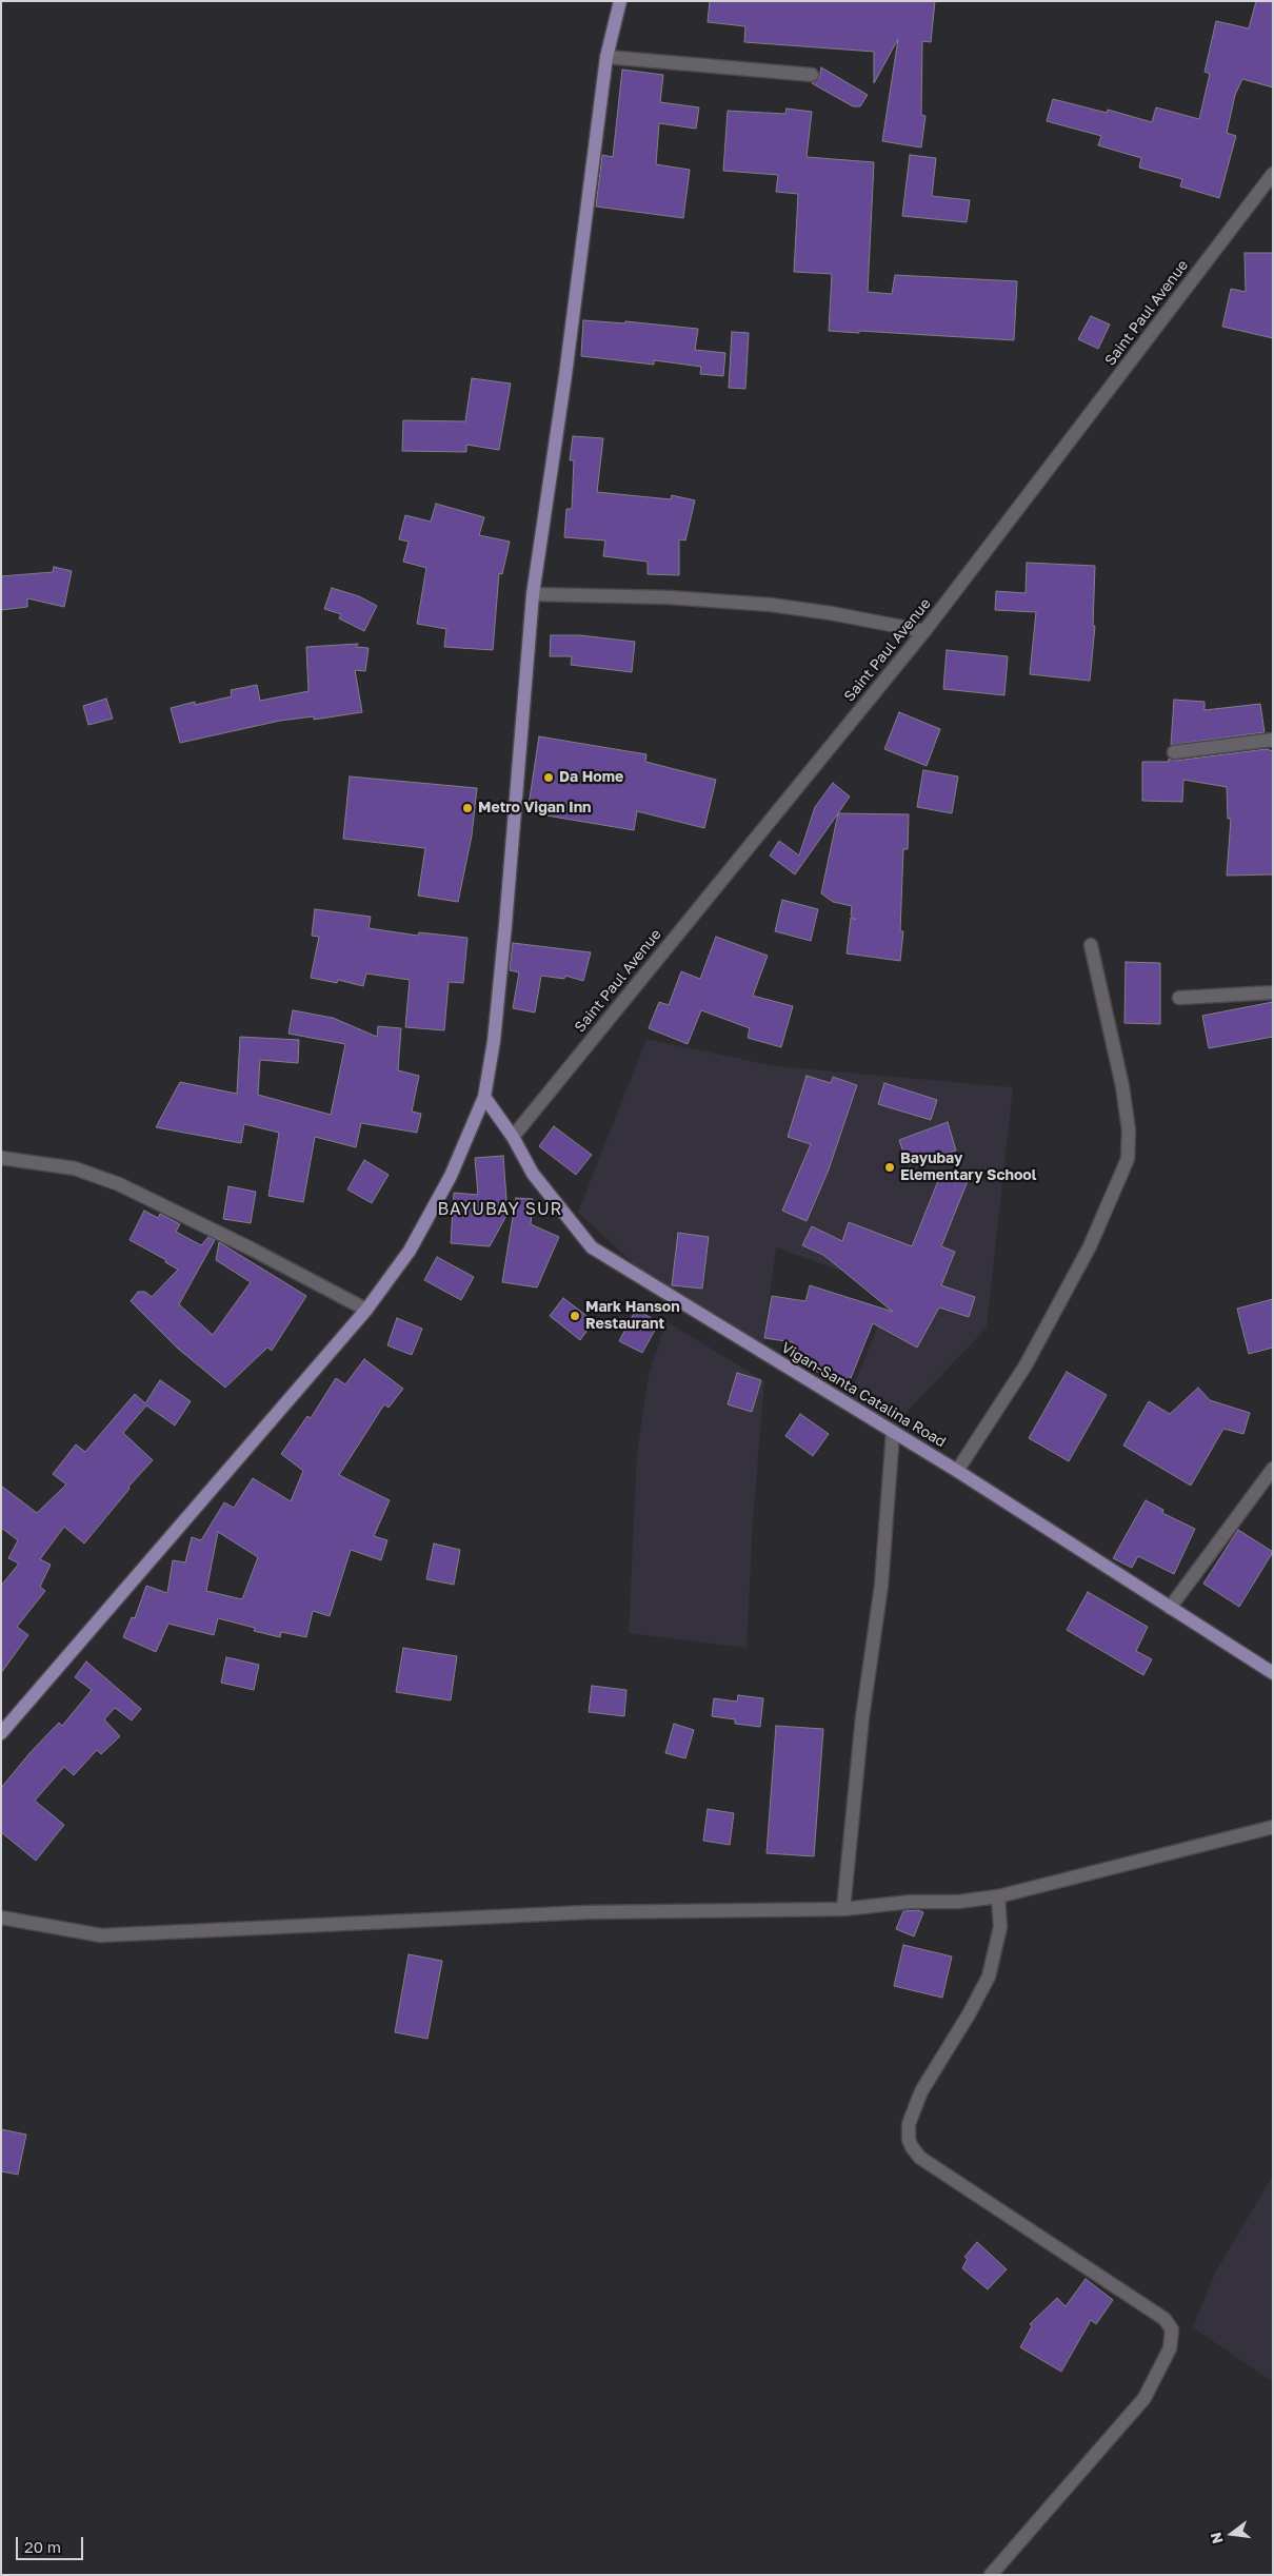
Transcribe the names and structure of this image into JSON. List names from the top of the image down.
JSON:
{
  "streets": {
    "main road": ["Vigan-Santa Catalina Road"],
    "street": ["Saint Paul Avenue"]
  },
  "crossings": [
    ["Saint Paul Avenue", "Vigan-Santa Catalina Road"]
  ],
  "districts": ["BAYUBAY SUR"],
  "places": [
    "Da Home",
    "Metro Vigan Inn",
    "Bayubay Elementary School",
    "Mark Hanson Restaurant"
  ],
  "scale_bar": "20 m",
  "north": "left"
}
